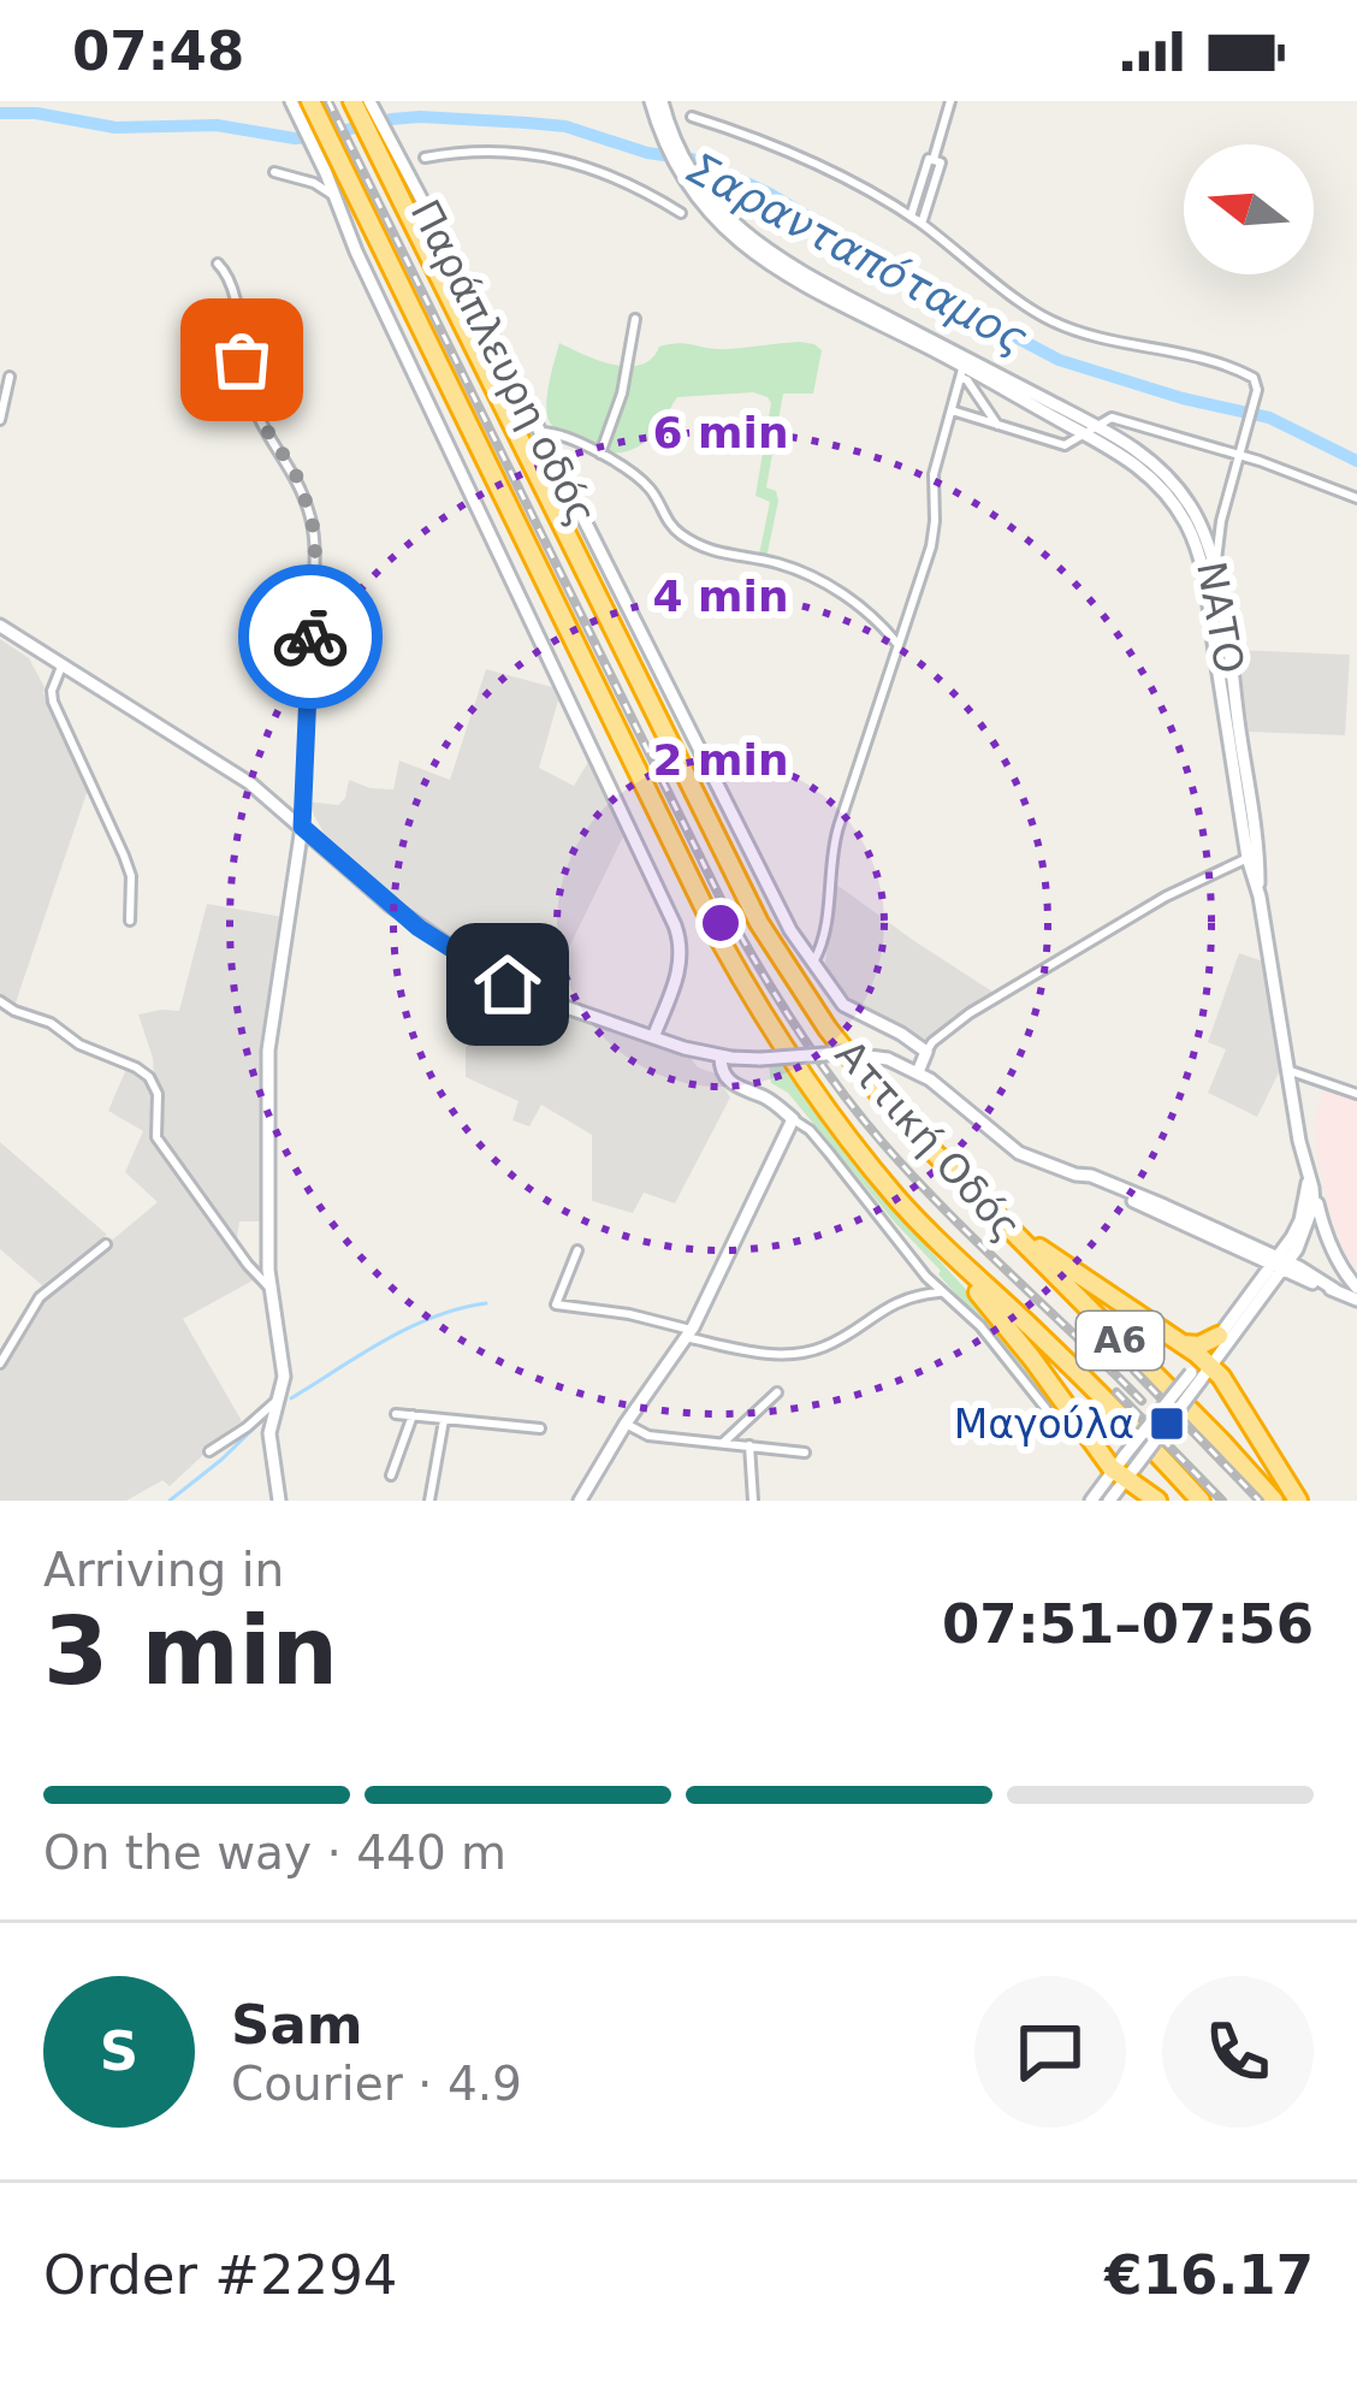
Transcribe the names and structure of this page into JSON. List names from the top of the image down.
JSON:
{
  "streets": {
    "highway": ["Αττική Οδός", "Α6"],
    "main road": ["Παράπλευρη οδός", "ΝΑΤΟ"]
  },
  "crossings": [
    ["Παράπλευρη οδός", "Αττική Οδός"]
  ],
  "water": ["Σαρανταπόταμος"],
  "places": {
    "transit": ["Μαγούλα"]
  },
  "north": "left",
  "page": {
    "status": "07:48",
    "heading": ["3 min", "Arriving in", "07:51–07:56"],
    "panel": [
      "Sam",
      "Courier · 4.9",
      "Order #2294",
      "€16.17"
    ],
    "bar": "On the way · 440 m",
    "round": "S"
  },
  "rings": ["6 min", "4 min", "2 min"]
}
